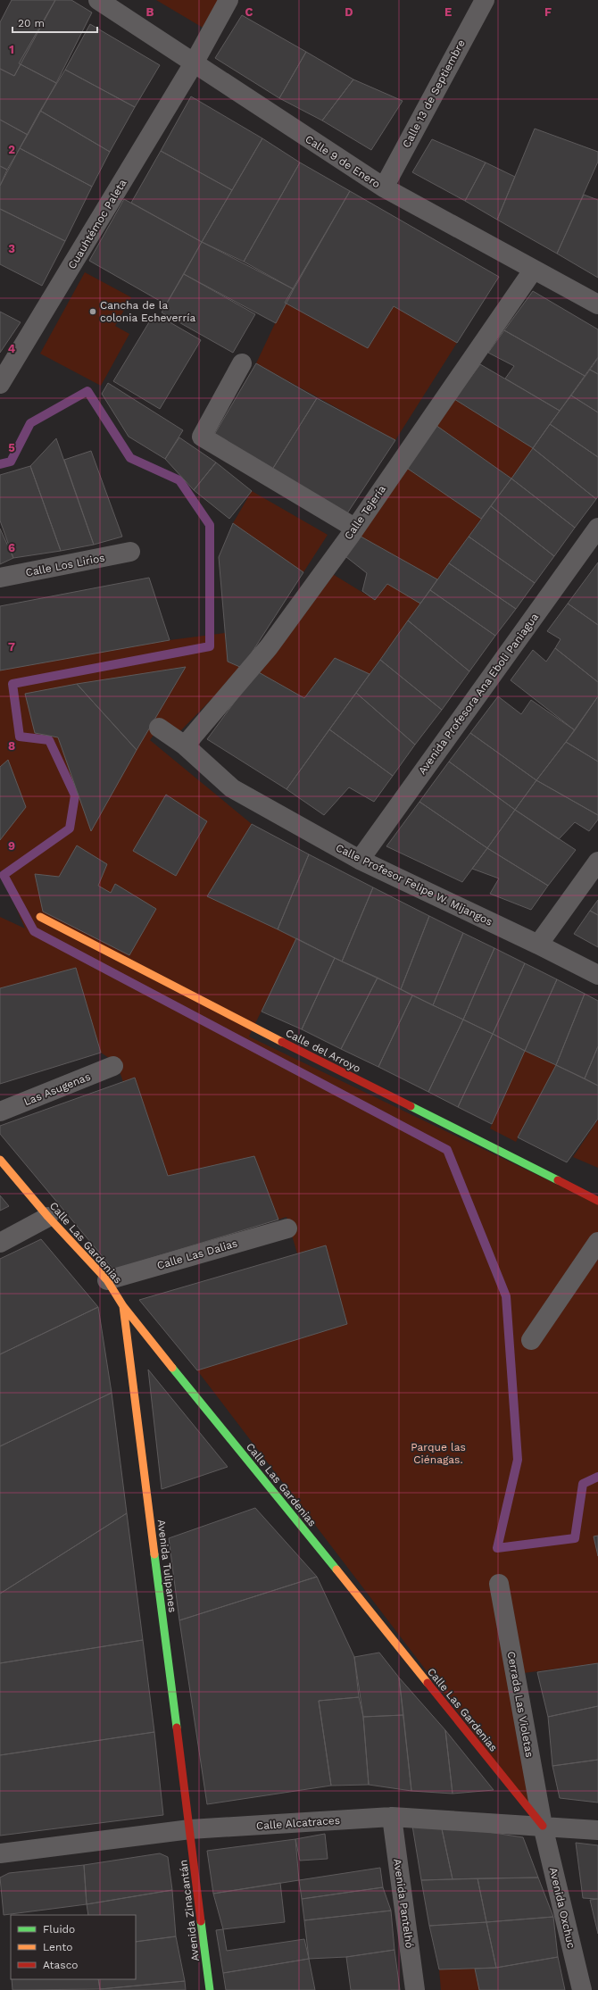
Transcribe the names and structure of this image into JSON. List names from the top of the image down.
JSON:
{
  "streets": {
    "street": [
      "Calle 13 de Septiembre",
      "Calle 9 de Enero",
      "Cuauhtémoc Paleta",
      "Calle Tejería",
      "Calle Los Lirios",
      "Avenida Profesora Ana Eboli Paniagua",
      "Calle Profesor Felipe W. Mijangos",
      "Calle del Arroyo",
      "Las Asugenas",
      "Calle Las Gardenias",
      "Calle Las Dalias",
      "Avenida Tulipanes",
      "Cerrada Las Violetas",
      "Calle Alcatraces",
      "Avenida Pantelhó",
      "Avenida Oxchuc",
      "Avenida Zinacantán"
    ]
  },
  "crossings": [
    ["Calle 13 de Septiembre", "Calle 9 de Enero"],
    ["Calle 9 de Enero", "Cuauhtémoc Paleta"],
    ["Calle 9 de Enero", "Calle Tejería"],
    ["Calle Tejería", "Calle Profesor Felipe W. Mijangos"],
    ["Avenida Profesora Ana Eboli Paniagua", "Calle Profesor Felipe W. Mijangos"],
    ["Calle Las Gardenias", "Calle Las Dalias"],
    ["Calle Las Gardenias", "Avenida Tulipanes"],
    ["Calle Las Gardenias", "Cerrada Las Violetas"],
    ["Calle Las Gardenias", "Calle Alcatraces"],
    ["Calle Las Gardenias", "Avenida Oxchuc"],
    ["Avenida Tulipanes", "Calle Alcatraces"],
    ["Avenida Tulipanes", "Avenida Zinacantán"],
    ["Cerrada Las Violetas", "Calle Alcatraces"],
    ["Cerrada Las Violetas", "Avenida Oxchuc"],
    ["Calle Alcatraces", "Avenida Pantelhó"],
    ["Calle Alcatraces", "Avenida Oxchuc"],
    ["Calle Alcatraces", "Avenida Zinacantán"]
  ],
  "parks": ["Parque las Ciénagas."],
  "places": ["Cancha de la colonia Echeverría"],
  "legend": ["Fluido", "Lento", "Atasco"],
  "scale_bar": "20 m",
  "grid": {
    "columns": [
      "B",
      "C",
      "D",
      "E",
      "F"
    ],
    "rows": [
      "1",
      "2",
      "3",
      "4",
      "5",
      "6",
      "7",
      "8",
      "9"
    ]
  }
}
